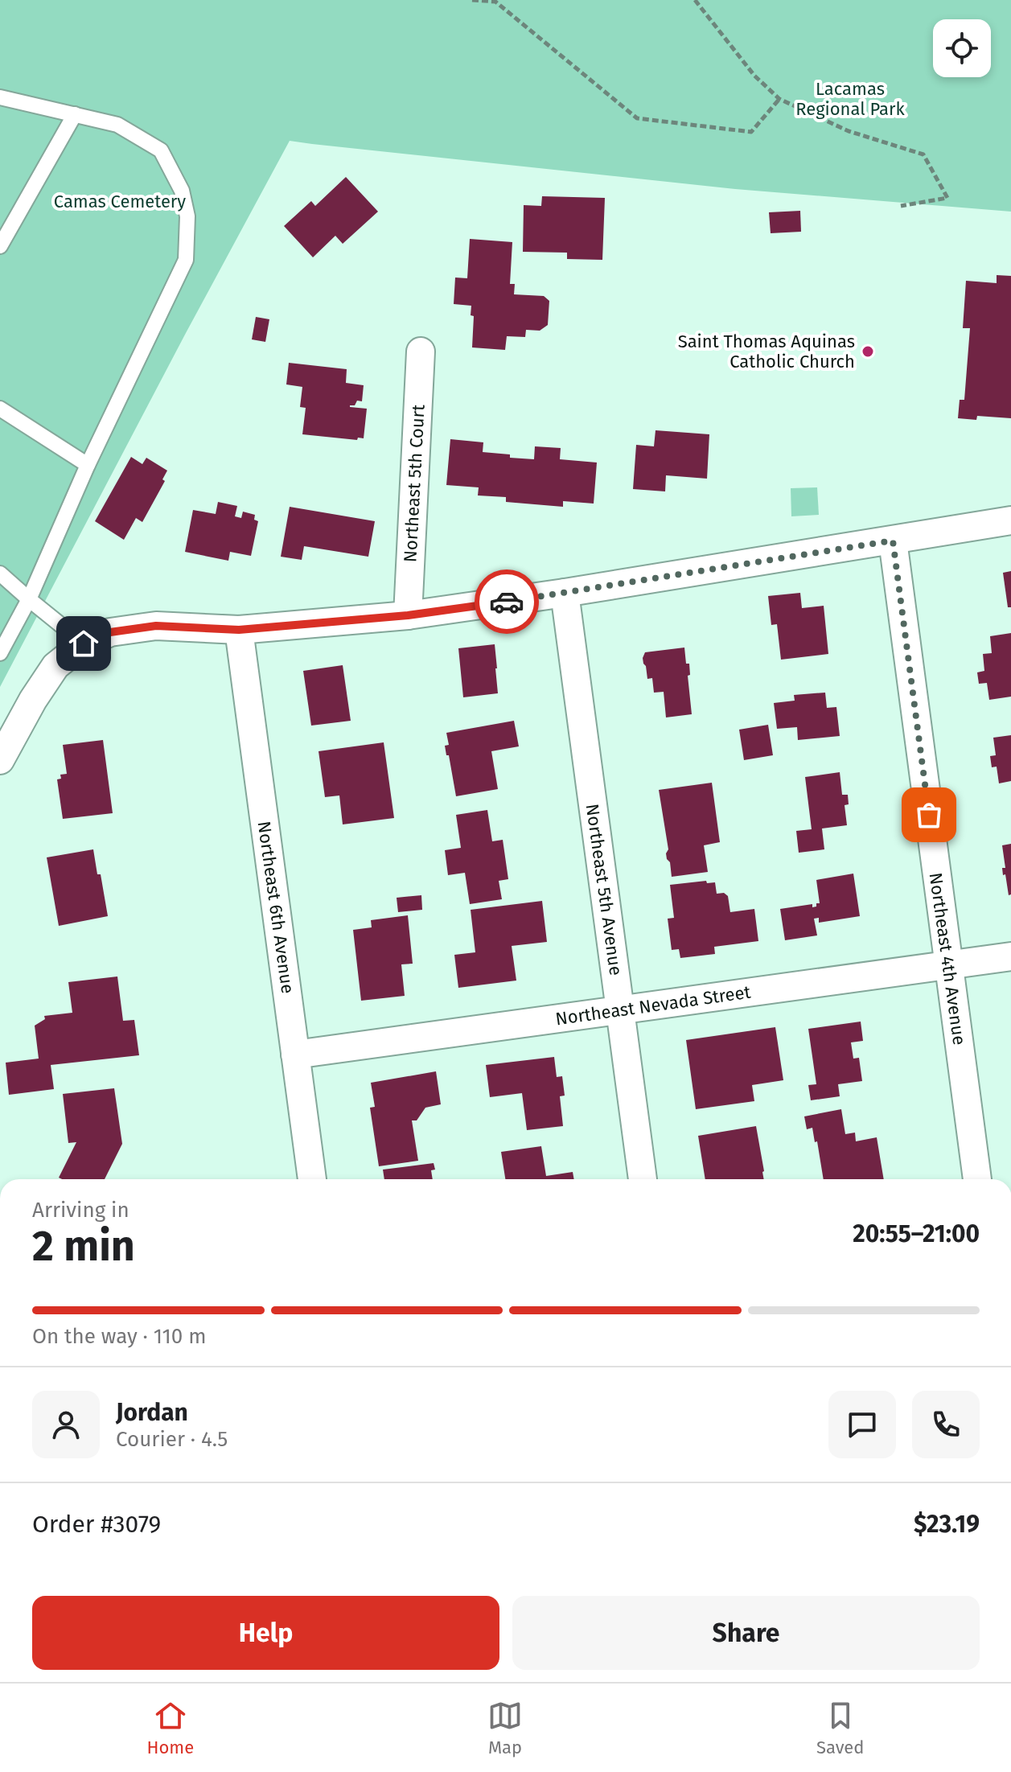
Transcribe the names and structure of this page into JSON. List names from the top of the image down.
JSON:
{
  "streets": {
    "street": [
      "Northeast 5th Court",
      "Northeast 5th Avenue",
      "Northeast 6th Avenue",
      "Northeast 4th Avenue",
      "Northeast Nevada Street"
    ]
  },
  "crossings": [
    ["Northeast 5th Avenue", "Northeast Nevada Street"],
    ["Northeast 6th Avenue", "Northeast Nevada Street"],
    ["Northeast 4th Avenue", "Northeast Nevada Street"]
  ],
  "parks": ["Lacamas Regional Park", "Camas Cemetery"],
  "places": ["Saint Thomas Aquinas Catholic Church"],
  "page": {
    "heading": ["2 min", "Arriving in", "20:55–21:00"],
    "panel": [
      "Jordan",
      "Courier · 4.5",
      "Order #3079",
      "$23.19"
    ],
    "bar": "On the way · 110 m",
    "buttons": ["Help", "Share"],
    "tabs": ["Home", "Map", "Saved"]
  }
}
